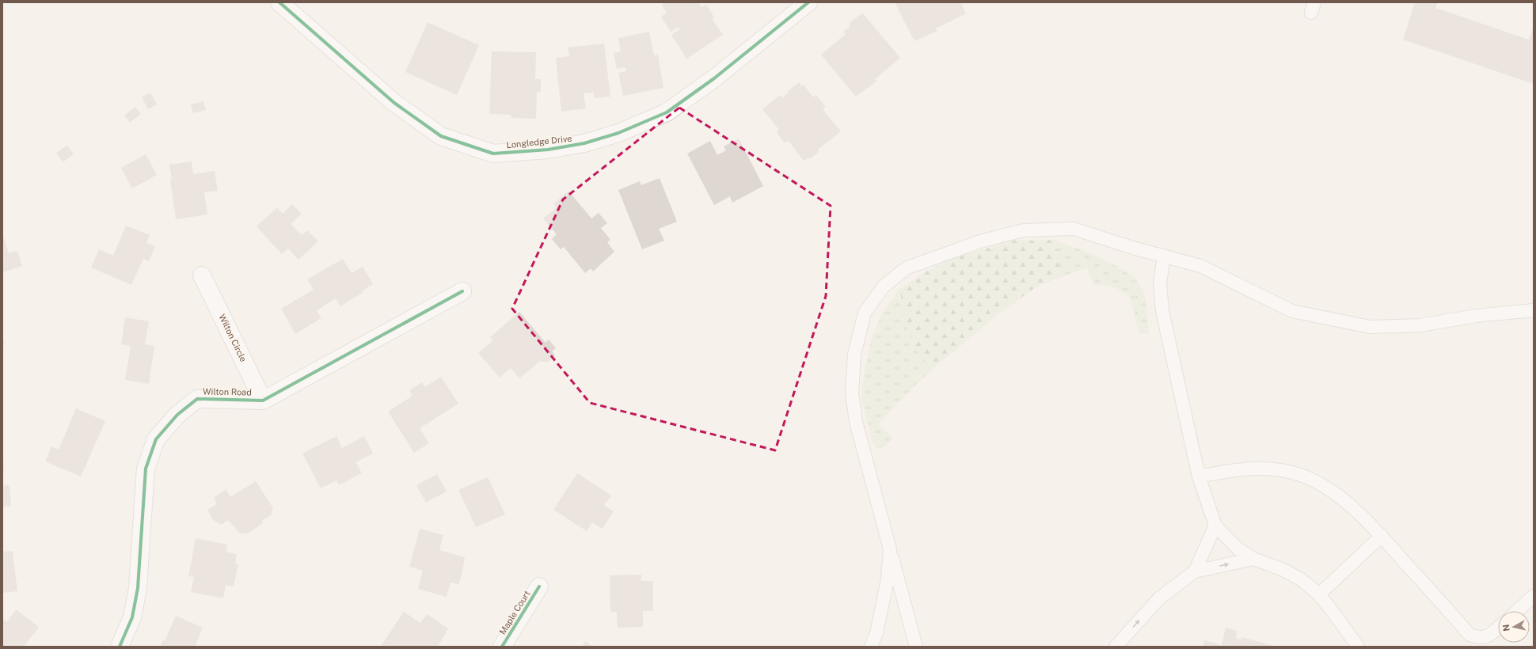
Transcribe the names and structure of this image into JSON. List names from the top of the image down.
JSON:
{
  "streets": {
    "street": [
      "Longledge Drive",
      "Wilton Circle",
      "Wilton Road",
      "Maple Court"
    ]
  },
  "crossings": [
    ["Wilton Circle", "Wilton Road"]
  ],
  "north": "left"
}
